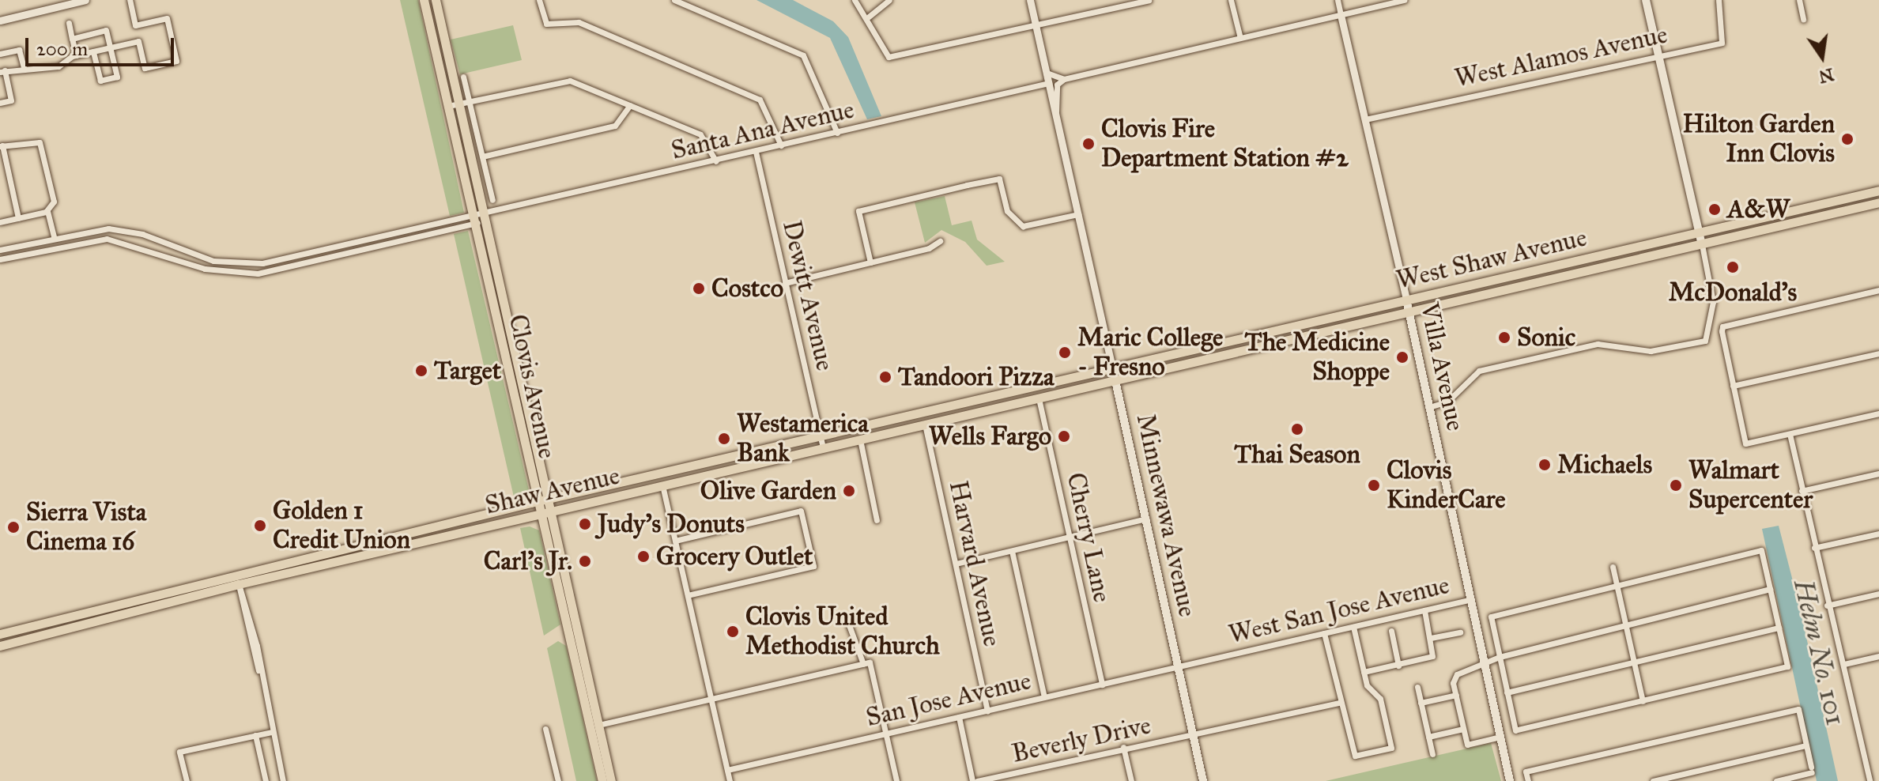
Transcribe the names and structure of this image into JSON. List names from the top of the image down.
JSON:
{
  "streets": {
    "main road": [
      "West Shaw Avenue",
      "Villa Avenue",
      "Clovis Avenue",
      "Shaw Avenue",
      "Minnewawa Avenue"
    ],
    "street": [
      "West Alamos Avenue",
      "Santa Ana Avenue",
      "Dewitt Avenue",
      "Cherry Lane",
      "Harvard Avenue",
      "West San Jose Avenue",
      "San Jose Avenue",
      "Beverly Drive"
    ]
  },
  "crossings": [
    ["West Alamos Avenue", "Villa Avenue"],
    ["Santa Ana Avenue", "Dewitt Avenue"],
    ["Santa Ana Avenue", "Clovis Avenue"],
    ["Santa Ana Avenue", "Minnewawa Avenue"],
    ["West Shaw Avenue", "Villa Avenue"],
    ["West Shaw Avenue", "Shaw Avenue"],
    ["West Shaw Avenue", "Minnewawa Avenue"],
    ["Dewitt Avenue", "Shaw Avenue"],
    ["Villa Avenue", "West San Jose Avenue"],
    ["Clovis Avenue", "Shaw Avenue"],
    ["Shaw Avenue", "Minnewawa Avenue"],
    ["Shaw Avenue", "Cherry Lane"],
    ["Shaw Avenue", "Harvard Avenue"],
    ["Minnewawa Avenue", "West San Jose Avenue"],
    ["Minnewawa Avenue", "San Jose Avenue"],
    ["Minnewawa Avenue", "Beverly Drive"],
    ["Cherry Lane", "San Jose Avenue"],
    ["Harvard Avenue", "San Jose Avenue"],
    ["West San Jose Avenue", "San Jose Avenue"]
  ],
  "water": ["Helm No. 101"],
  "places": [
    "Hilton Garden Inn Clovis",
    "Clovis Fire Department Station #2",
    "A&W",
    "McDonald's",
    "Costco",
    "Sonic",
    "Maric College - Fresno",
    "The Medicine Shoppe",
    "Target",
    "Tandoori Pizza",
    "Thai Season",
    "Wells Fargo",
    "Westamerica Bank",
    "Michaels",
    "Clovis KinderCare",
    "Walmart Supercenter",
    "Olive Garden",
    "Judy's Donuts",
    "Golden 1 Credit Union",
    "Sierra Vista Cinema 16",
    "Grocery Outlet",
    "Carl's Jr.",
    "Clovis United Methodist Church"
  ],
  "scale_bar": "200 m",
  "north": "bottom"
}
